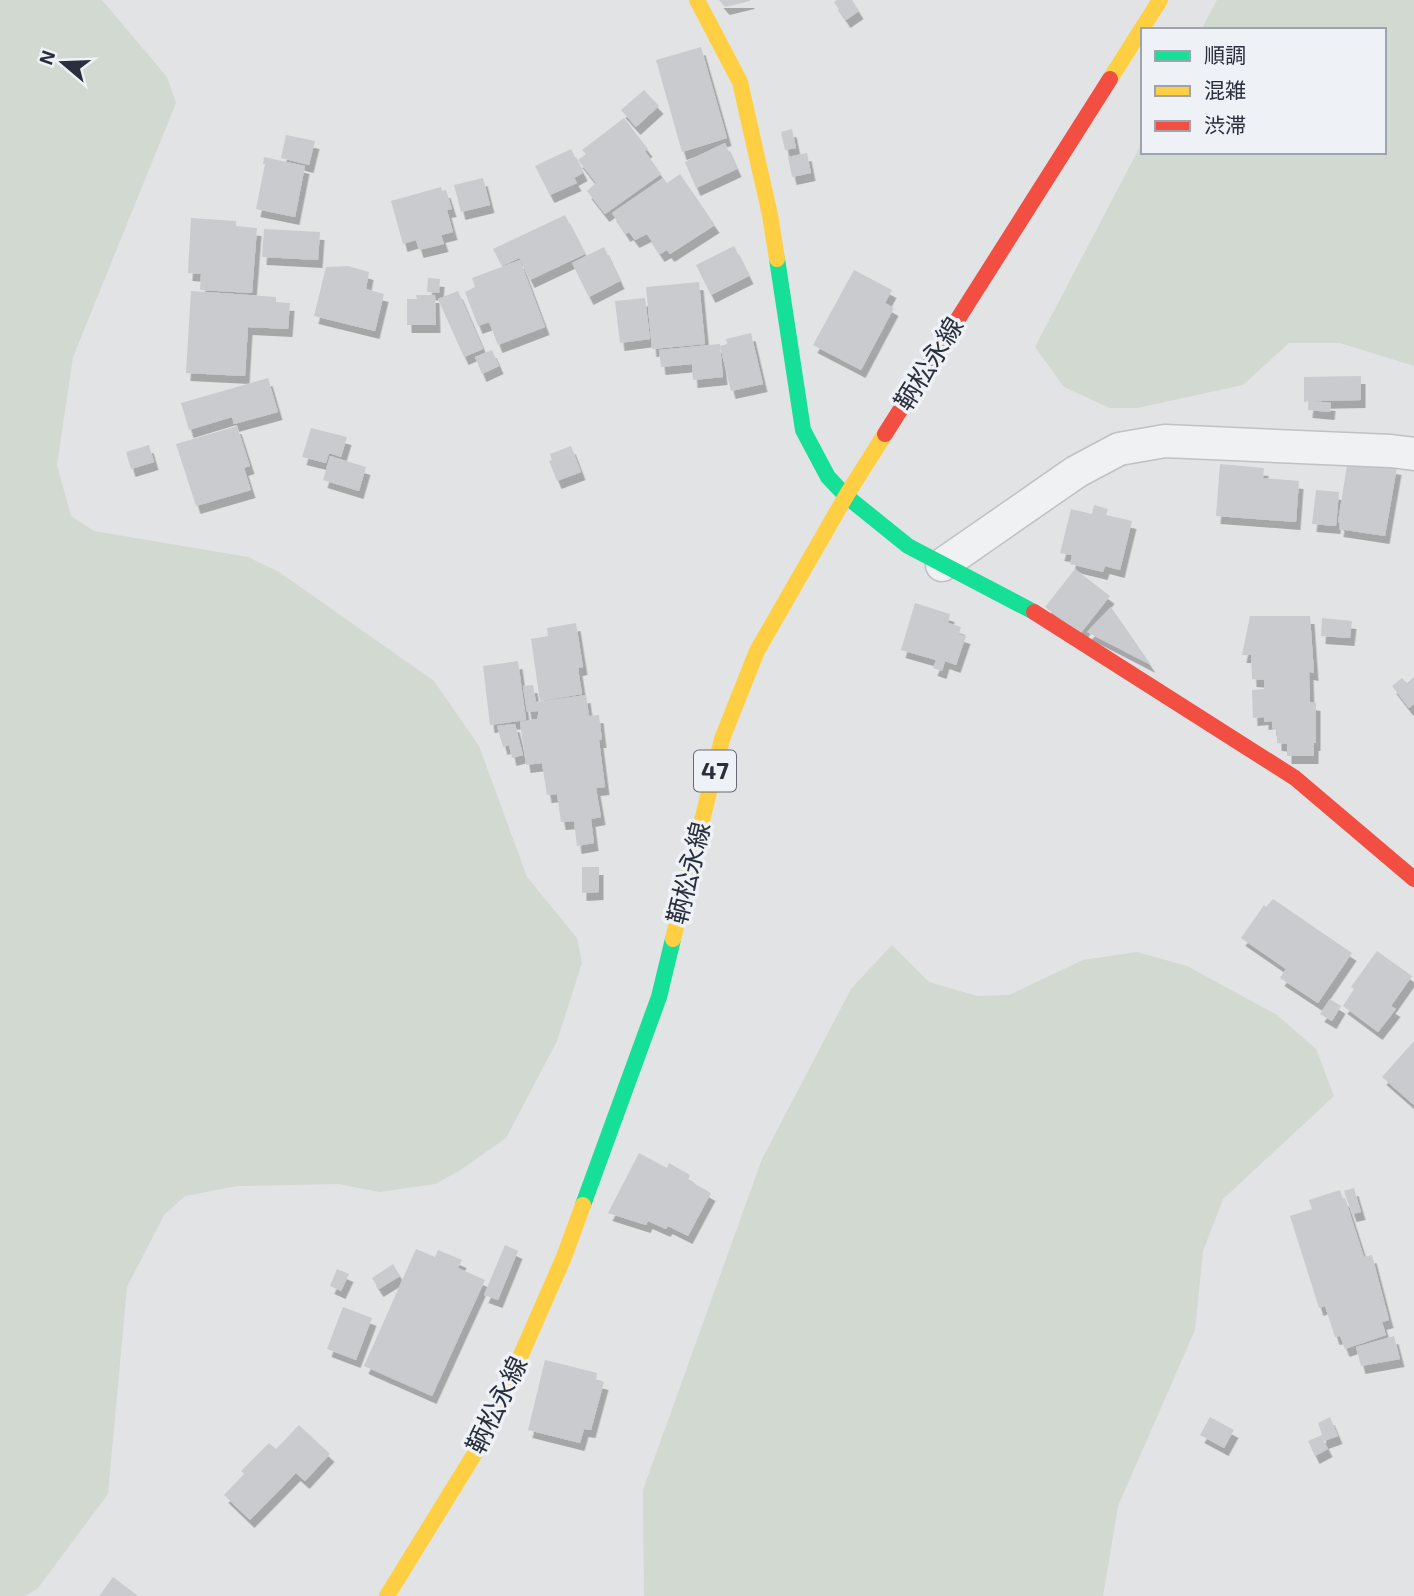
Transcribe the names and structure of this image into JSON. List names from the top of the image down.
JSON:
{
  "streets": {
    "main road": ["鞆松永線", "47"]
  },
  "legend": ["順調", "混雑", "渋滞"],
  "north": "left"
}
